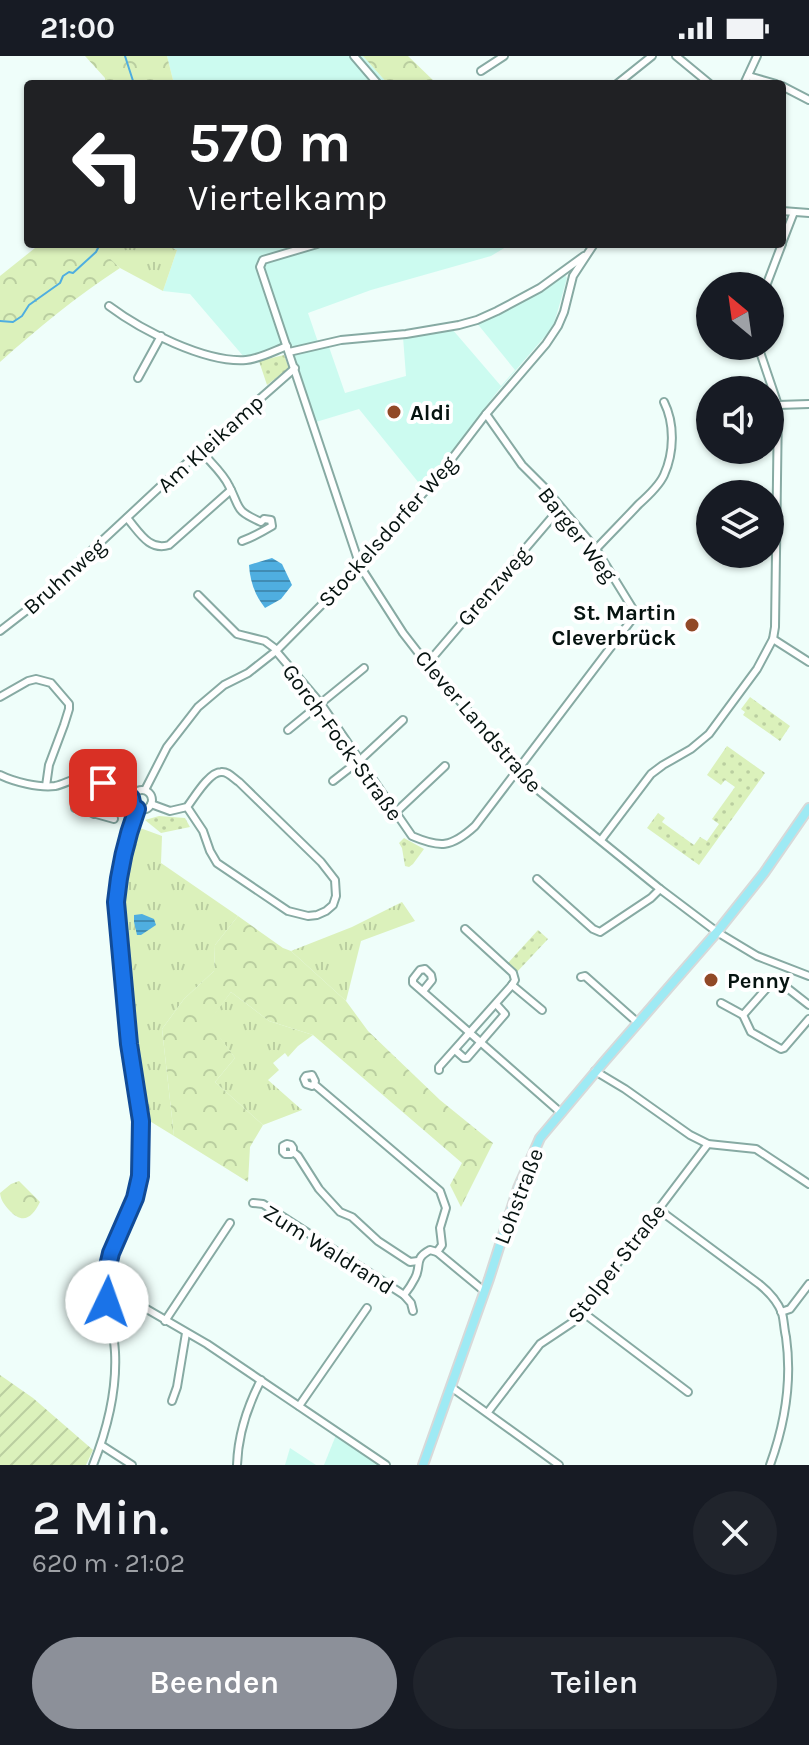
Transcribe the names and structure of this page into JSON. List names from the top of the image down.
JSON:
{
  "streets": {
    "main road": ["Lohstraße"],
    "street": [
      "Am Kleikamp",
      "Stockelsdorfer Weg",
      "Barger Weg",
      "Bruhnweg",
      "Grenzweg",
      "Clever Landstraße",
      "Gorch-Fock-Straße",
      "Zum Waldrand",
      "Stolper Straße"
    ]
  },
  "crossings": [
    ["Am Kleikamp", "Bruhnweg"],
    ["Am Kleikamp", "Clever Landstraße"],
    ["Stockelsdorfer Weg", "Barger Weg"],
    ["Stockelsdorfer Weg", "Clever Landstraße"],
    ["Stockelsdorfer Weg", "Gorch-Fock-Straße"],
    ["Barger Weg", "Grenzweg"],
    ["Barger Weg", "Clever Landstraße"],
    ["Barger Weg", "Gorch-Fock-Straße"],
    ["Grenzweg", "Clever Landstraße"],
    ["Clever Landstraße", "Gorch-Fock-Straße"],
    ["Clever Landstraße", "Lohstraße"]
  ],
  "places": ["Aldi", "St. Martin Cleverbrück", "Penny"],
  "north": "top left",
  "page": {
    "status": "21:00",
    "turn": ["570 m", "Viertelkamp"],
    "heading": ["2 Min.", "620 m · 21:02"],
    "buttons": ["Beenden", "Teilen"]
  }
}
